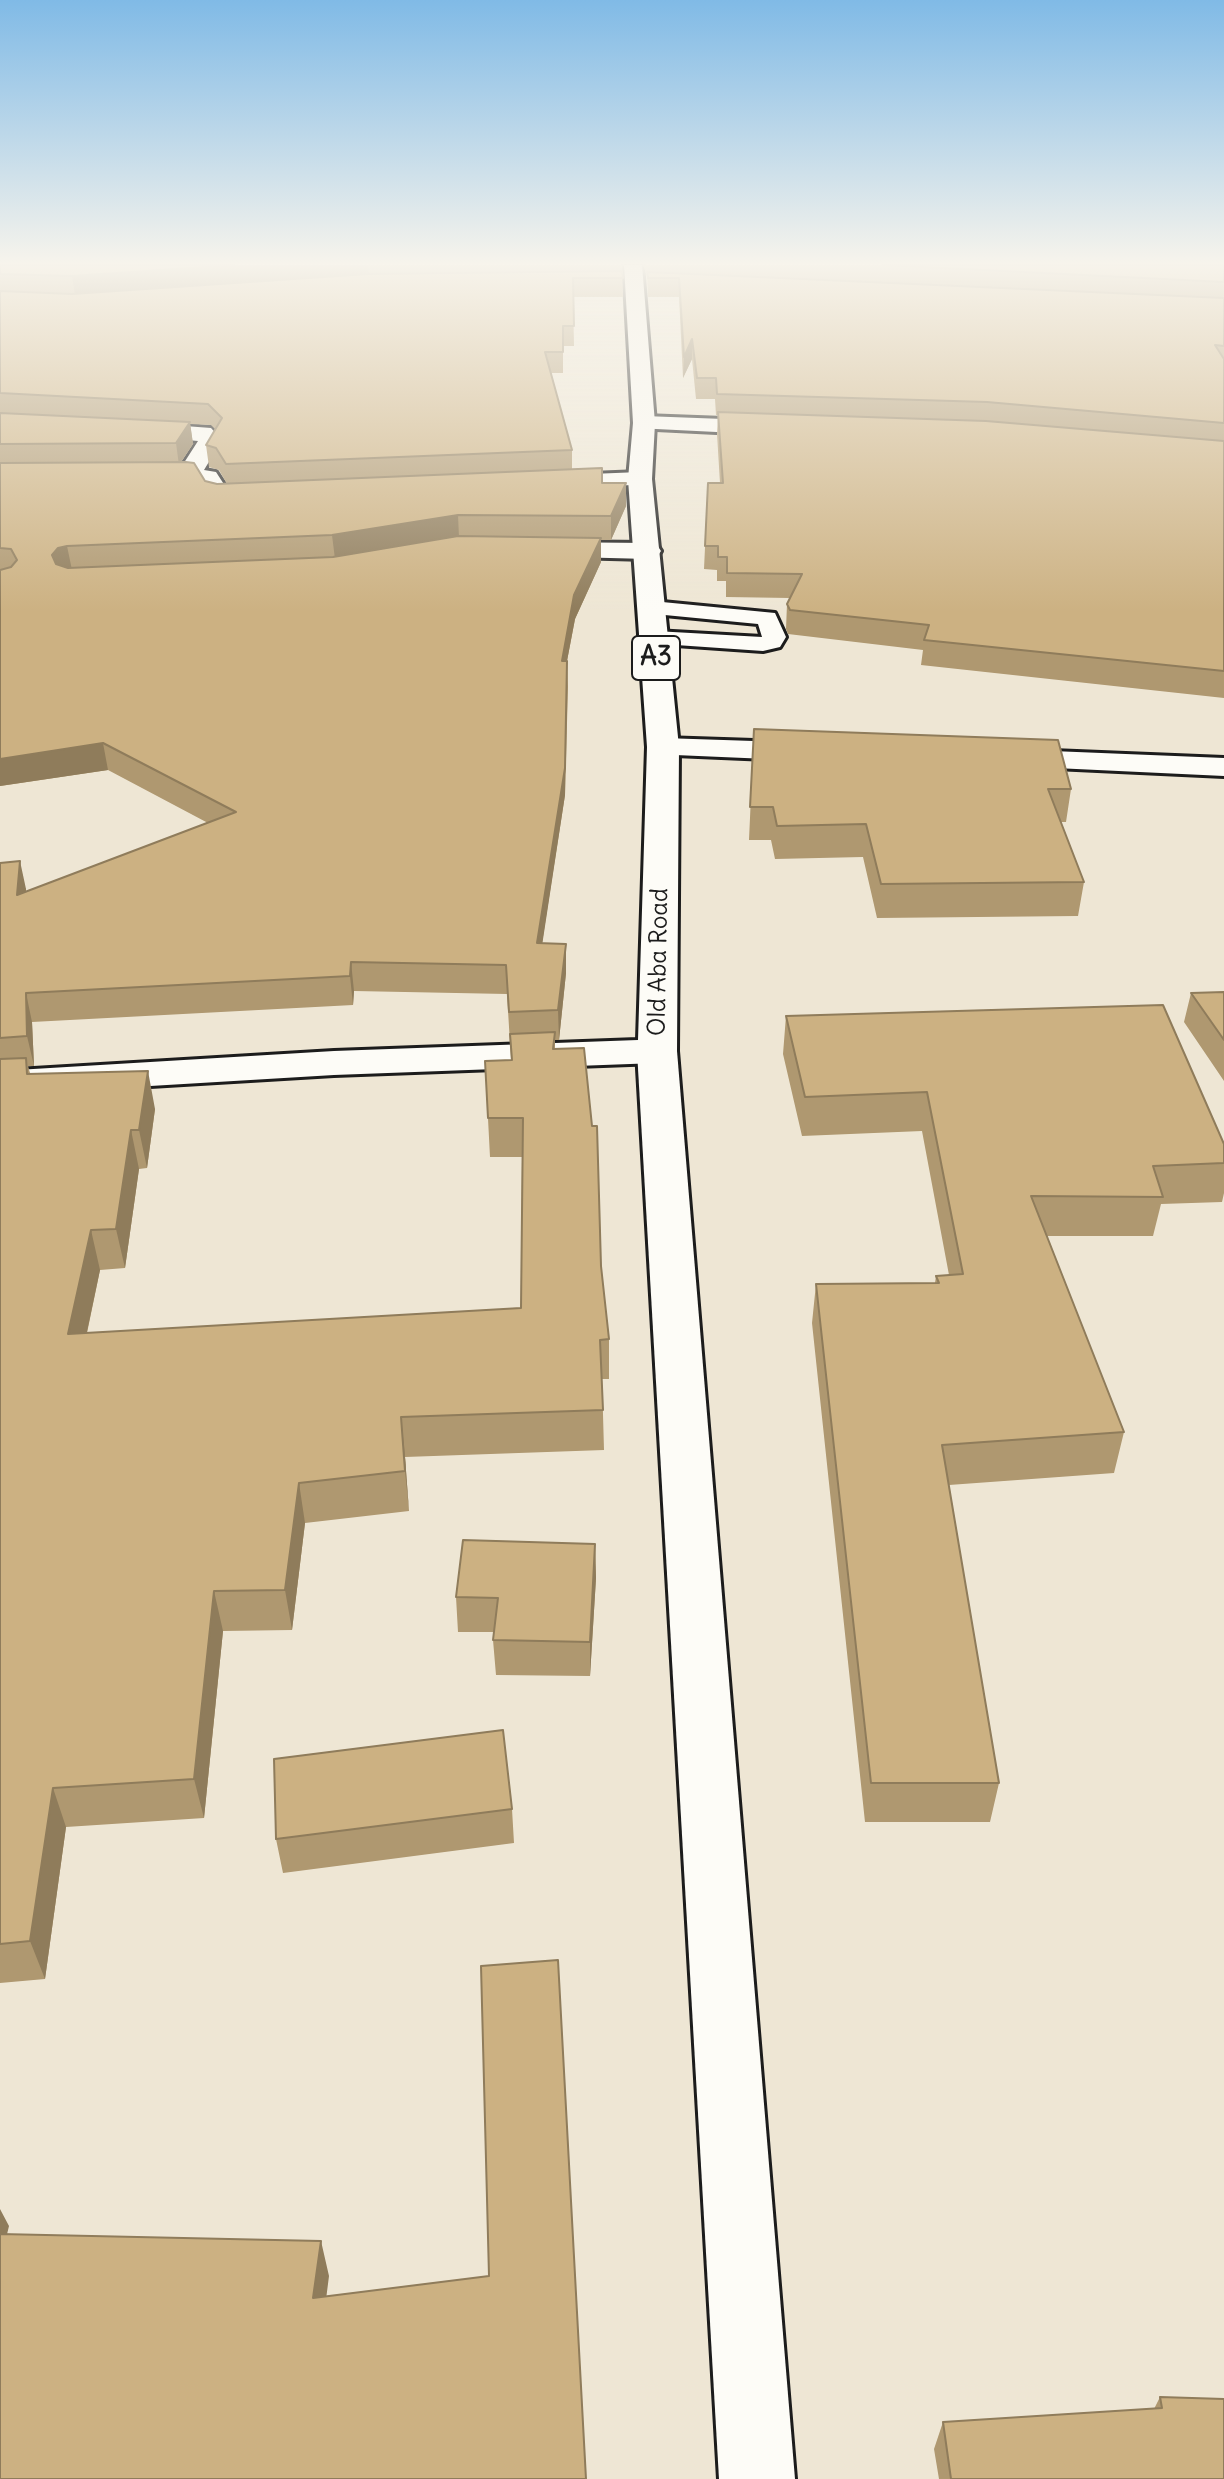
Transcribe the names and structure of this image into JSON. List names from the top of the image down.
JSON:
{
  "streets": {
    "main road": ["A3", "Old Aba Road"]
  }
}
